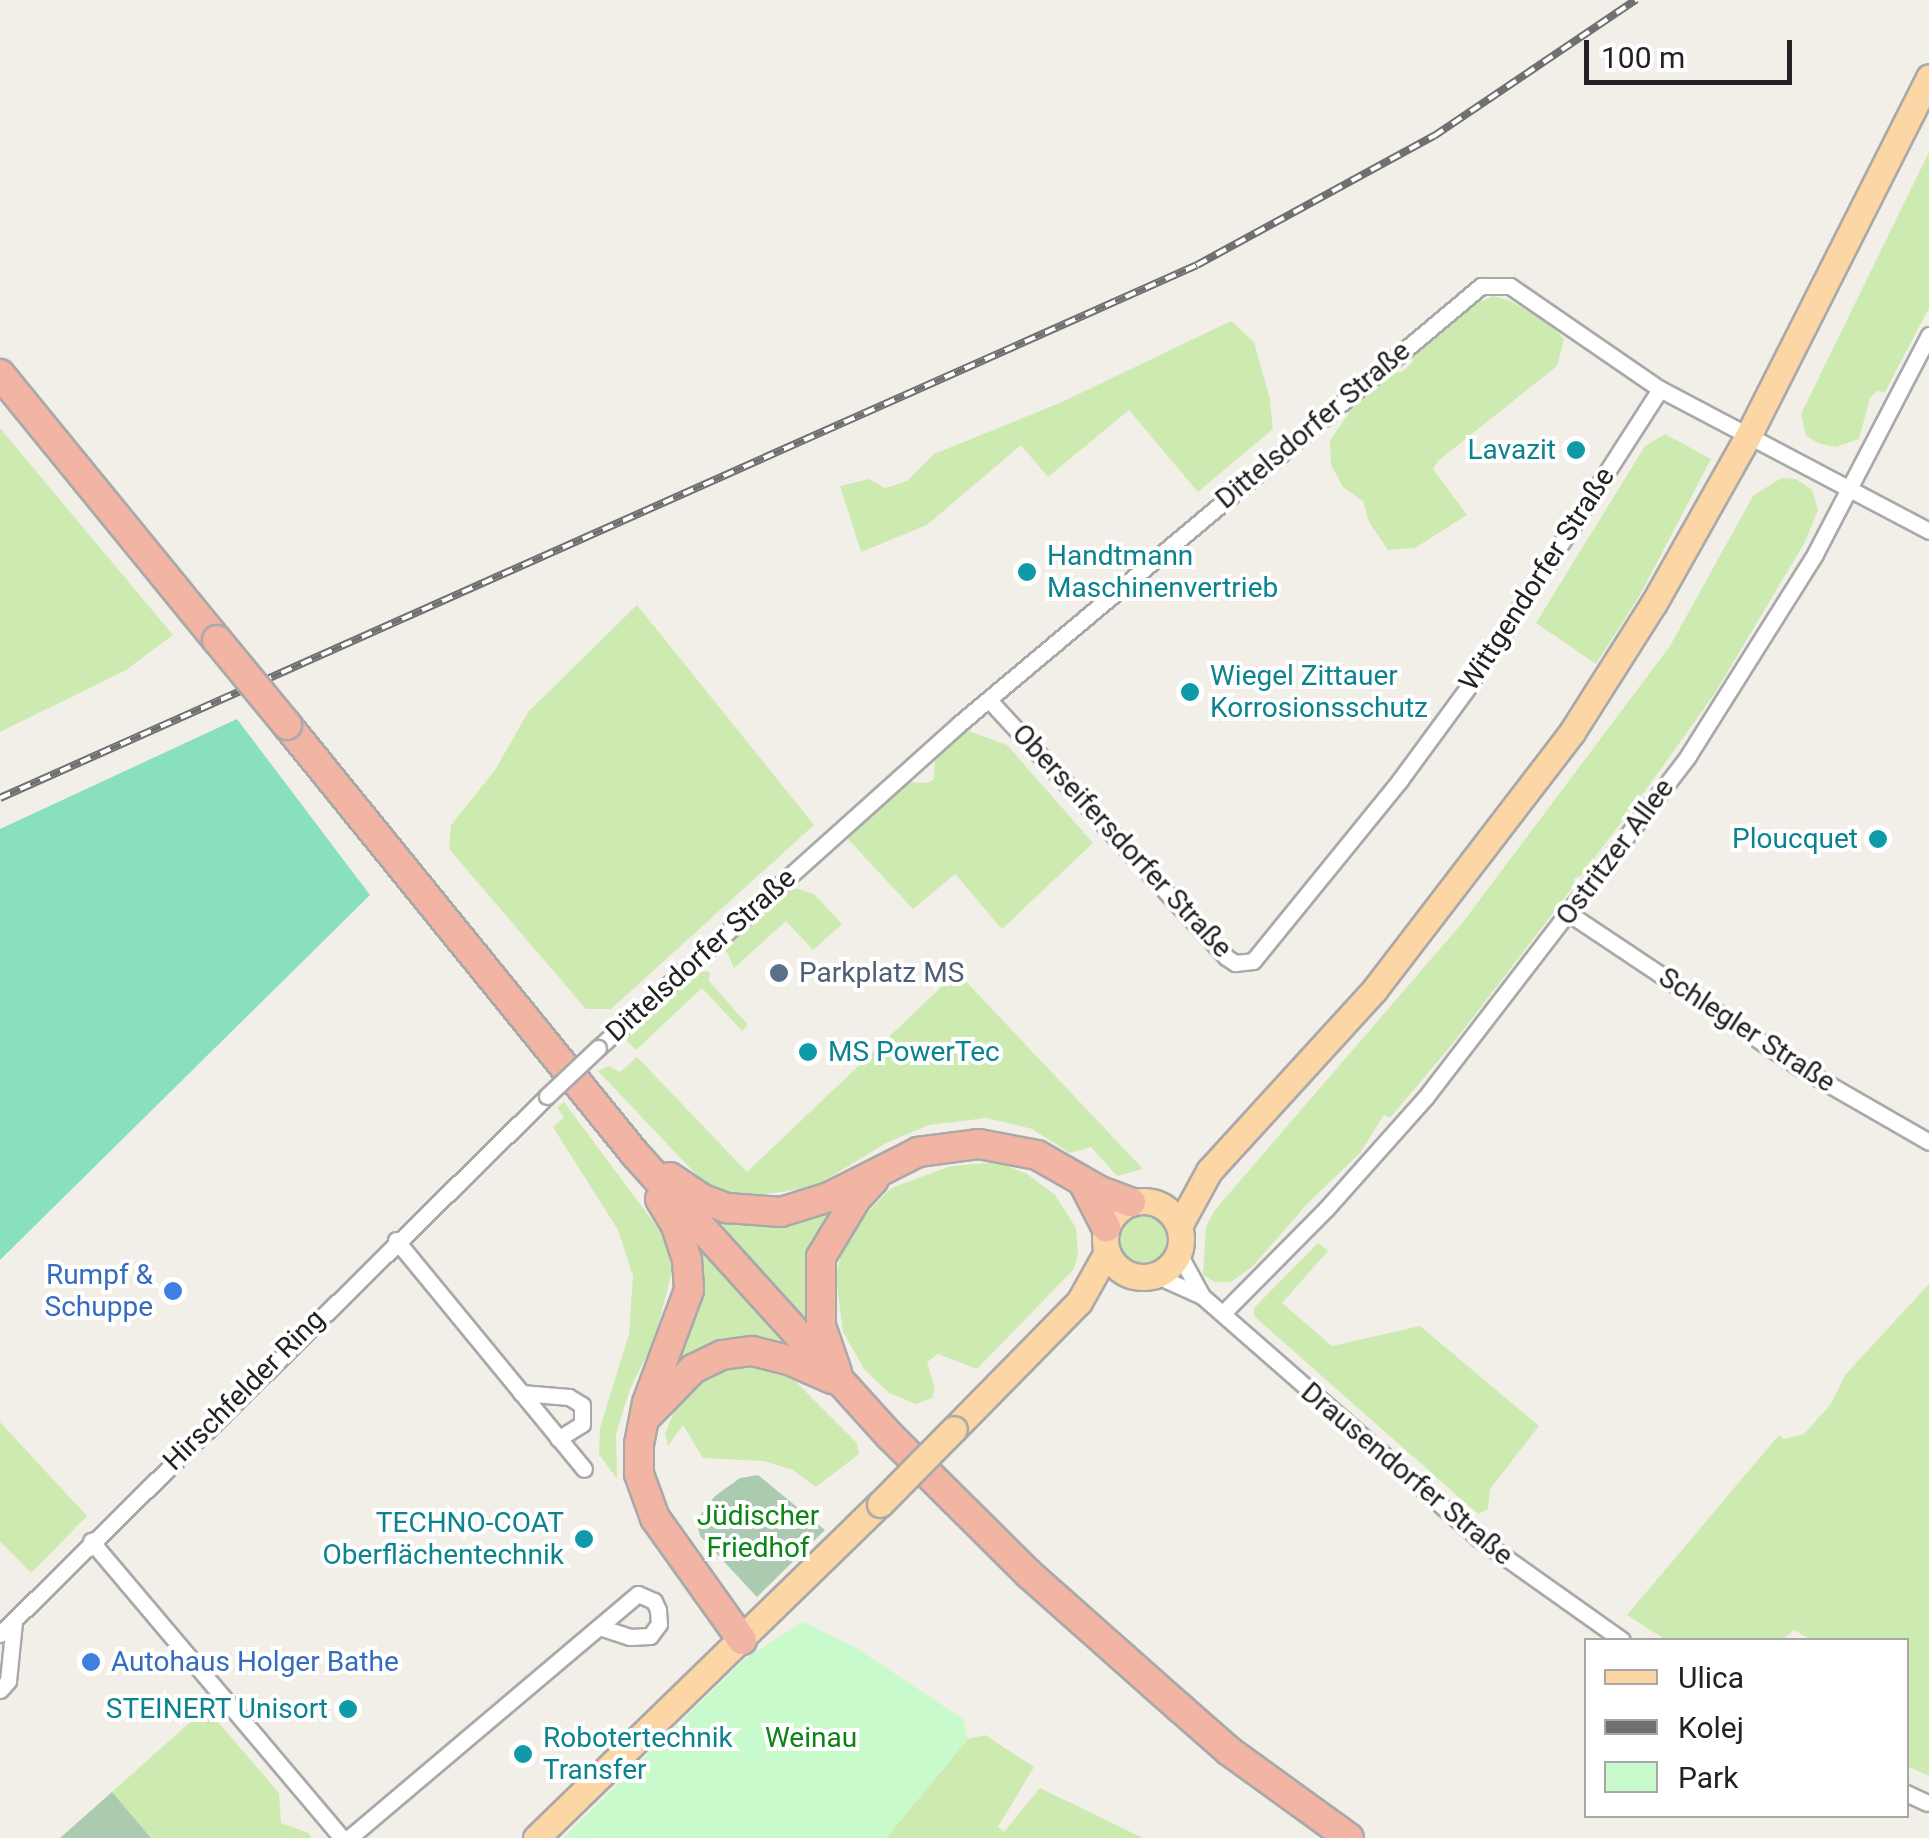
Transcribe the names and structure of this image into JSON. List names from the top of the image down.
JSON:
{
  "streets": {
    "street": [
      "Dittelsdorfer Straße",
      "Wittgendorfer Straße",
      "Oberseifersdorfer Straße",
      "Ostritzer Allee",
      "Schlegler Straße",
      "Hirschfelder Ring",
      "Drausendorfer Straße"
    ]
  },
  "crossings": [
    ["Dittelsdorfer Straße", "Wittgendorfer Straße"],
    ["Dittelsdorfer Straße", "Oberseifersdorfer Straße"],
    ["Dittelsdorfer Straße", "Ostritzer Allee"],
    ["Dittelsdorfer Straße", "Hirschfelder Ring"],
    ["Wittgendorfer Straße", "Oberseifersdorfer Straße"],
    ["Ostritzer Allee", "Schlegler Straße"],
    ["Ostritzer Allee", "Drausendorfer Straße"]
  ],
  "parks": ["Jüdischer Friedhof", "Weinau"],
  "places": [
    "Lavazit",
    "Handtmann Maschinenvertrieb",
    "Wiegel Zittauer Korrosionsschutz",
    "Ploucquet",
    "Parkplatz MS",
    "MS PowerTec",
    "Rumpf & Schuppe",
    "TECHNO-COAT Oberflächentechnik",
    "Autohaus Holger Bathe",
    "STEINERT Unisort",
    "Robotertechnik Transfer"
  ],
  "legend": ["Ulica", "Kolej", "Park"],
  "scale_bar": "100 m"
}
